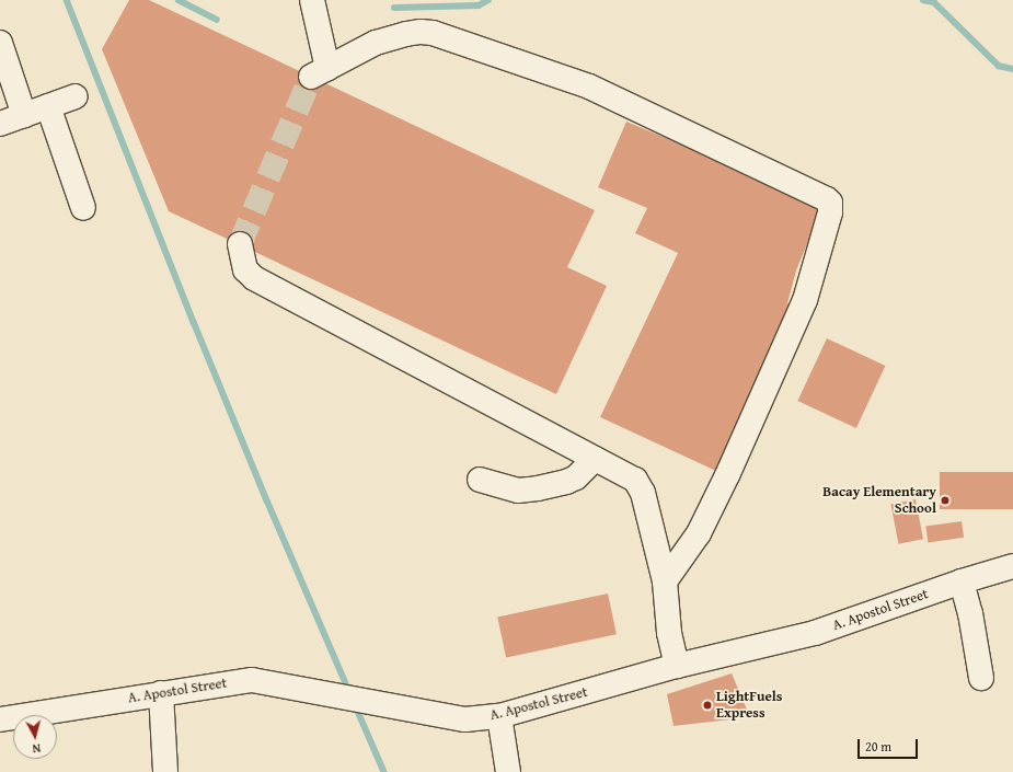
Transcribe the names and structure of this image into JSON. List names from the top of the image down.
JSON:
{
  "streets": {
    "street": ["A. Apostol Street"]
  },
  "places": ["Bacay Elementary School", "LightFuels Express"],
  "scale_bar": "20 m",
  "north": "bottom"
}
